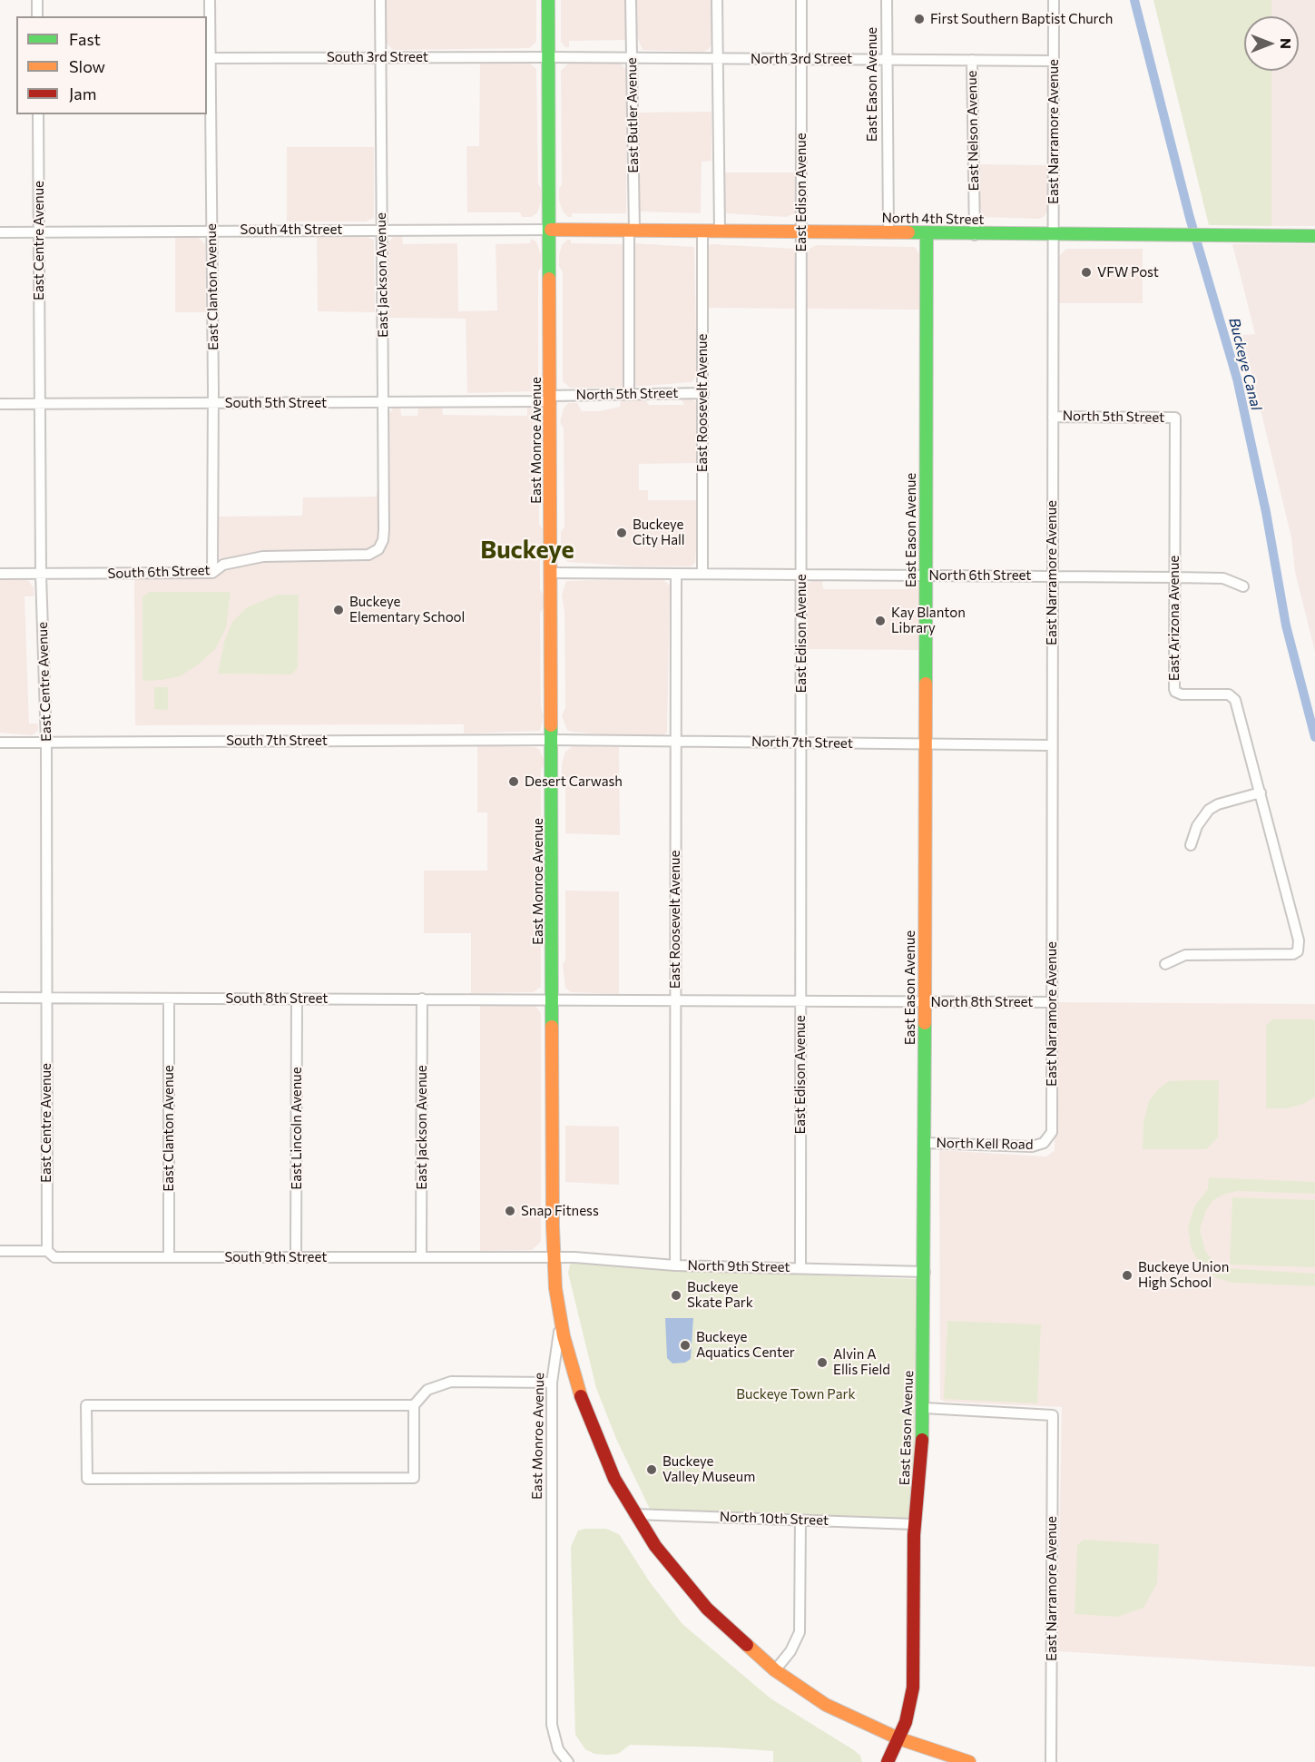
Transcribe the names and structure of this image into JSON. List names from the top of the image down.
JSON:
{
  "streets": {
    "street": [
      "South 3rd Street",
      "North 3rd Street",
      "East Eason Avenue",
      "East Butler Avenue",
      "East Nelson Avenue",
      "East Narramore Avenue",
      "East Edison Avenue",
      "North 4th Street",
      "South 4th Street",
      "East Centre Avenue",
      "East Jackson Avenue",
      "East Clanton Avenue",
      "North 5th Street",
      "South 5th Street",
      "East Roosevelt Avenue",
      "East Monroe Avenue",
      "South 6th Street",
      "North 6th Street",
      "East Arizona Avenue",
      "South 7th Street",
      "North 7th Street",
      "South 8th Street",
      "North 8th Street",
      "East Lincoln Avenue",
      "North Kell Road",
      "South 9th Street",
      "North 9th Street",
      "North 10th Street"
    ]
  },
  "crossings": [
    ["South 3rd Street", "North 3rd Street"],
    ["South 3rd Street", "East Jackson Avenue"],
    ["South 3rd Street", "East Clanton Avenue"],
    ["South 3rd Street", "East Monroe Avenue"],
    ["North 3rd Street", "East Eason Avenue"],
    ["North 3rd Street", "East Butler Avenue"],
    ["North 3rd Street", "East Nelson Avenue"],
    ["North 3rd Street", "East Narramore Avenue"],
    ["North 3rd Street", "East Edison Avenue"],
    ["North 3rd Street", "East Monroe Avenue"],
    ["East Eason Avenue", "East Narramore Avenue"],
    ["East Eason Avenue", "North 4th Street"],
    ["East Eason Avenue", "North 6th Street"],
    ["East Eason Avenue", "North 7th Street"],
    ["East Eason Avenue", "North 8th Street"],
    ["East Eason Avenue", "North Kell Road"],
    ["East Eason Avenue", "North 9th Street"],
    ["East Eason Avenue", "North 10th Street"],
    ["East Butler Avenue", "North 4th Street"],
    ["East Butler Avenue", "North 5th Street"],
    ["East Nelson Avenue", "North 4th Street"],
    ["East Narramore Avenue", "North 4th Street"],
    ["East Narramore Avenue", "North 5th Street"],
    ["East Narramore Avenue", "North 6th Street"],
    ["East Narramore Avenue", "North 7th Street"],
    ["East Narramore Avenue", "North 8th Street"],
    ["East Narramore Avenue", "North Kell Road"],
    ["East Edison Avenue", "North 4th Street"],
    ["East Edison Avenue", "North 6th Street"],
    ["East Edison Avenue", "North 7th Street"],
    ["East Edison Avenue", "North 8th Street"],
    ["East Edison Avenue", "North 9th Street"],
    ["North 4th Street", "South 4th Street"],
    ["North 4th Street", "East Roosevelt Avenue"],
    ["North 4th Street", "East Monroe Avenue"],
    ["South 4th Street", "East Centre Avenue"],
    ["South 4th Street", "East Jackson Avenue"],
    ["South 4th Street", "East Clanton Avenue"],
    ["South 4th Street", "East Monroe Avenue"],
    ["East Centre Avenue", "South 5th Street"],
    ["East Centre Avenue", "South 6th Street"],
    ["East Centre Avenue", "South 7th Street"],
    ["East Centre Avenue", "South 8th Street"],
    ["East Centre Avenue", "South 9th Street"],
    ["East Jackson Avenue", "South 5th Street"],
    ["East Jackson Avenue", "South 6th Street"],
    ["East Jackson Avenue", "South 8th Street"],
    ["East Jackson Avenue", "South 9th Street"],
    ["East Clanton Avenue", "South 5th Street"],
    ["East Clanton Avenue", "South 6th Street"],
    ["East Clanton Avenue", "South 8th Street"],
    ["East Clanton Avenue", "South 9th Street"],
    ["North 5th Street", "South 5th Street"],
    ["North 5th Street", "East Roosevelt Avenue"],
    ["North 5th Street", "East Monroe Avenue"],
    ["North 5th Street", "East Arizona Avenue"],
    ["South 5th Street", "East Monroe Avenue"],
    ["East Roosevelt Avenue", "North 6th Street"],
    ["East Roosevelt Avenue", "North 7th Street"],
    ["East Roosevelt Avenue", "North 8th Street"],
    ["East Roosevelt Avenue", "North 9th Street"],
    ["East Monroe Avenue", "North 6th Street"],
    ["East Monroe Avenue", "South 7th Street"],
    ["East Monroe Avenue", "North 7th Street"],
    ["East Monroe Avenue", "South 8th Street"],
    ["East Monroe Avenue", "North 8th Street"],
    ["East Monroe Avenue", "South 9th Street"],
    ["East Monroe Avenue", "North 9th Street"],
    ["North 6th Street", "East Arizona Avenue"],
    ["South 7th Street", "North 7th Street"],
    ["South 8th Street", "North 8th Street"],
    ["South 8th Street", "East Lincoln Avenue"],
    ["East Lincoln Avenue", "South 9th Street"],
    ["South 9th Street", "North 9th Street"]
  ],
  "districts": ["Buckeye"],
  "water": ["Buckeye Canal"],
  "parks": ["Buckeye Town Park"],
  "places": [
    "First Southern Baptist Church",
    "VFW Post",
    "Buckeye City Hall",
    "Buckeye Elementary School",
    "Kay Blanton Library",
    "Desert Carwash",
    "Snap Fitness",
    "Buckeye Union High School",
    "Buckeye Skate Park",
    "Buckeye Aquatics Center",
    "Alvin A Ellis Field",
    "Buckeye Valley Museum"
  ],
  "legend": ["Fast", "Slow", "Jam"],
  "north": "right"
}
